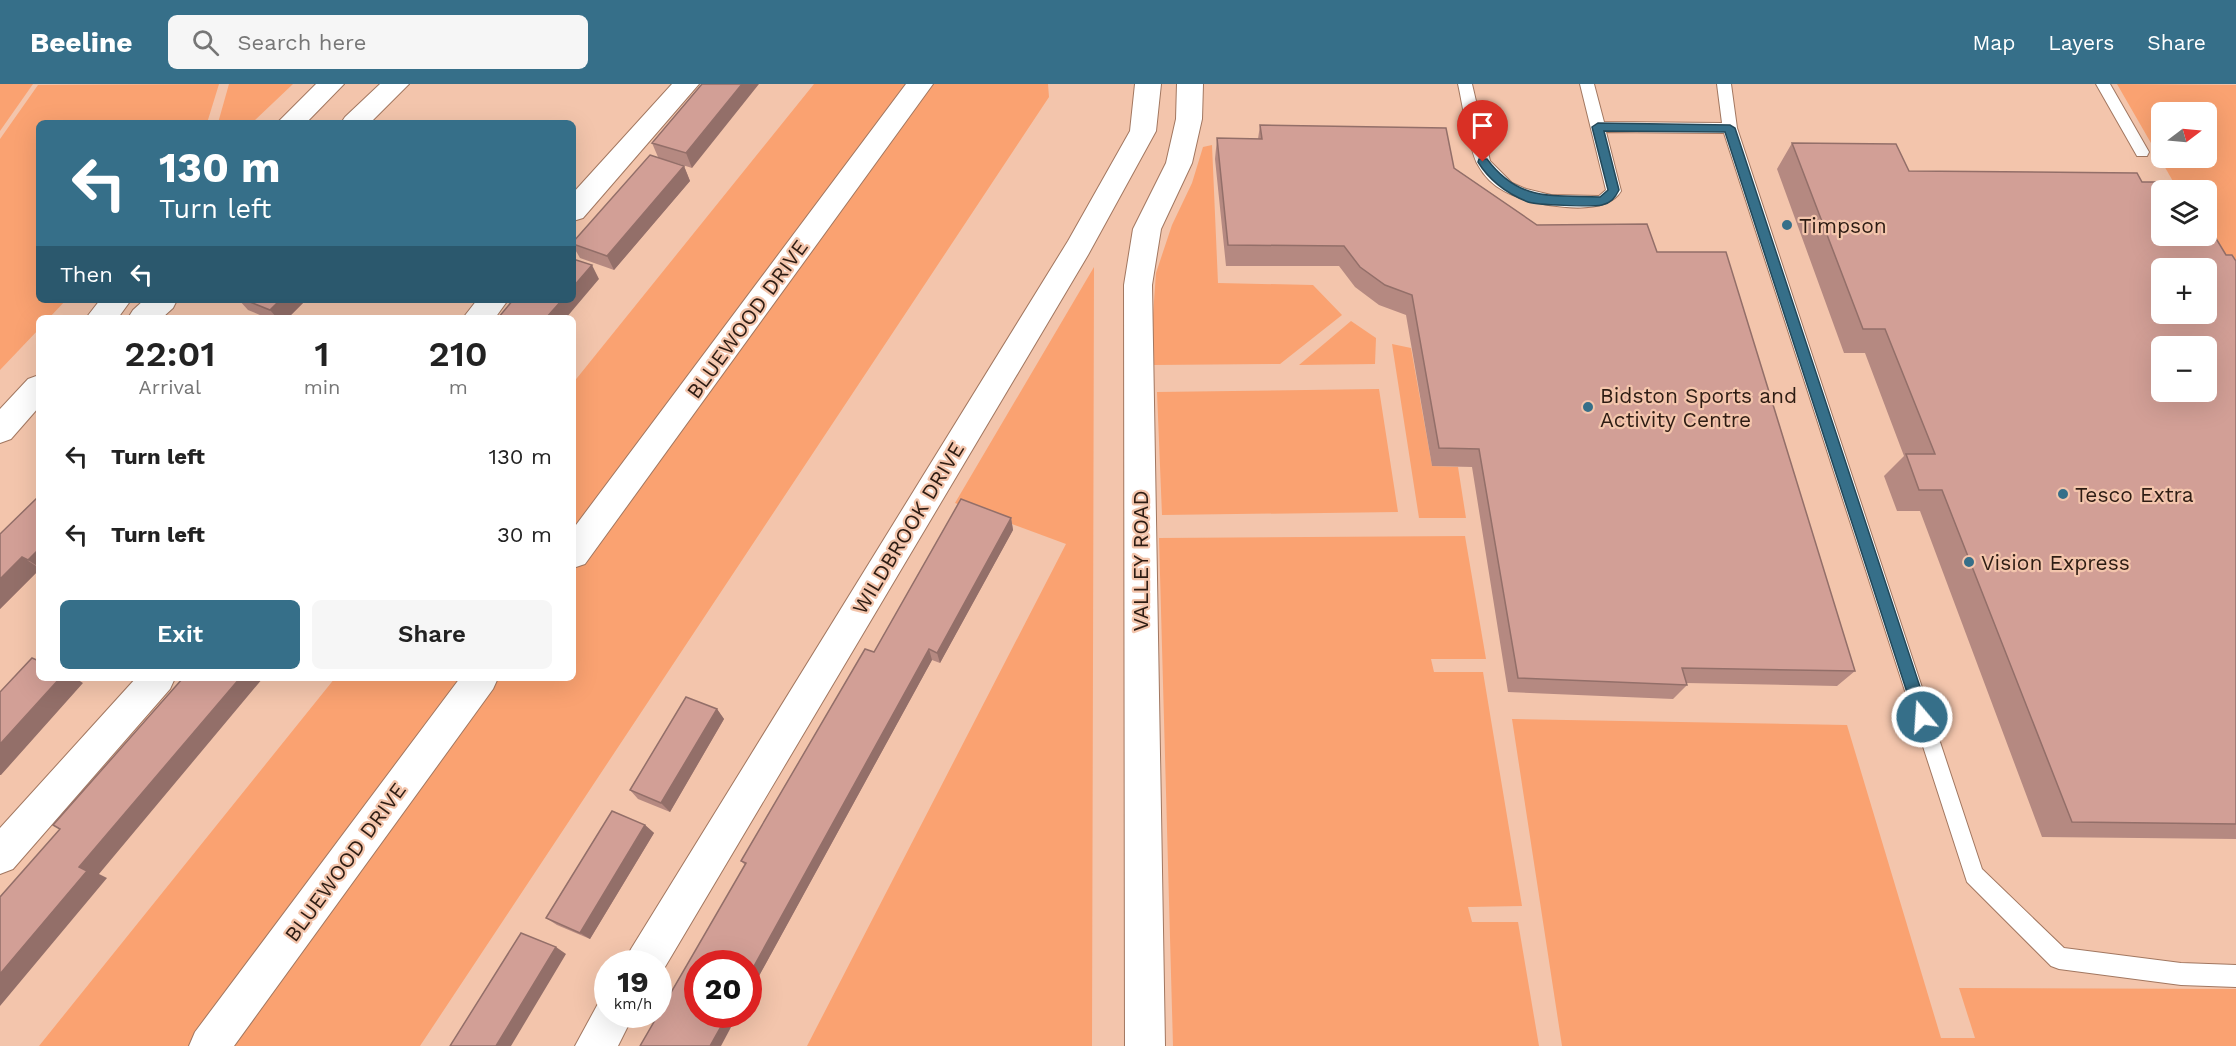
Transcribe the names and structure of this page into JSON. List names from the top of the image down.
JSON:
{
  "streets": {
    "street": ["BLUEWOOD DRIVE", "WILDBROOK DRIVE", "VALLEY ROAD"]
  },
  "places": [
    "Timpson",
    "Bidston Sports and Activity Centre",
    "Tesco Extra",
    "Vision Express"
  ],
  "north": "right",
  "page": {
    "header": "Beeline",
    "search": "Search here",
    "nav": ["Map", "Layers", "Share"],
    "map_buttons": ["+", "−"],
    "turn": ["130 m", "Turn left"],
    "then": "Then",
    "eta": [
      "22:01",
      "Arrival",
      "1",
      "min",
      "210",
      "m"
    ],
    "list": [
      {
        "name": "Turn left",
        "value": "130 m"
      },
      {
        "name": "Turn left",
        "value": "30 m"
      }
    ],
    "buttons": ["Exit", "Share"],
    "speed": "19 km/h",
    "limit": "20"
  }
}
